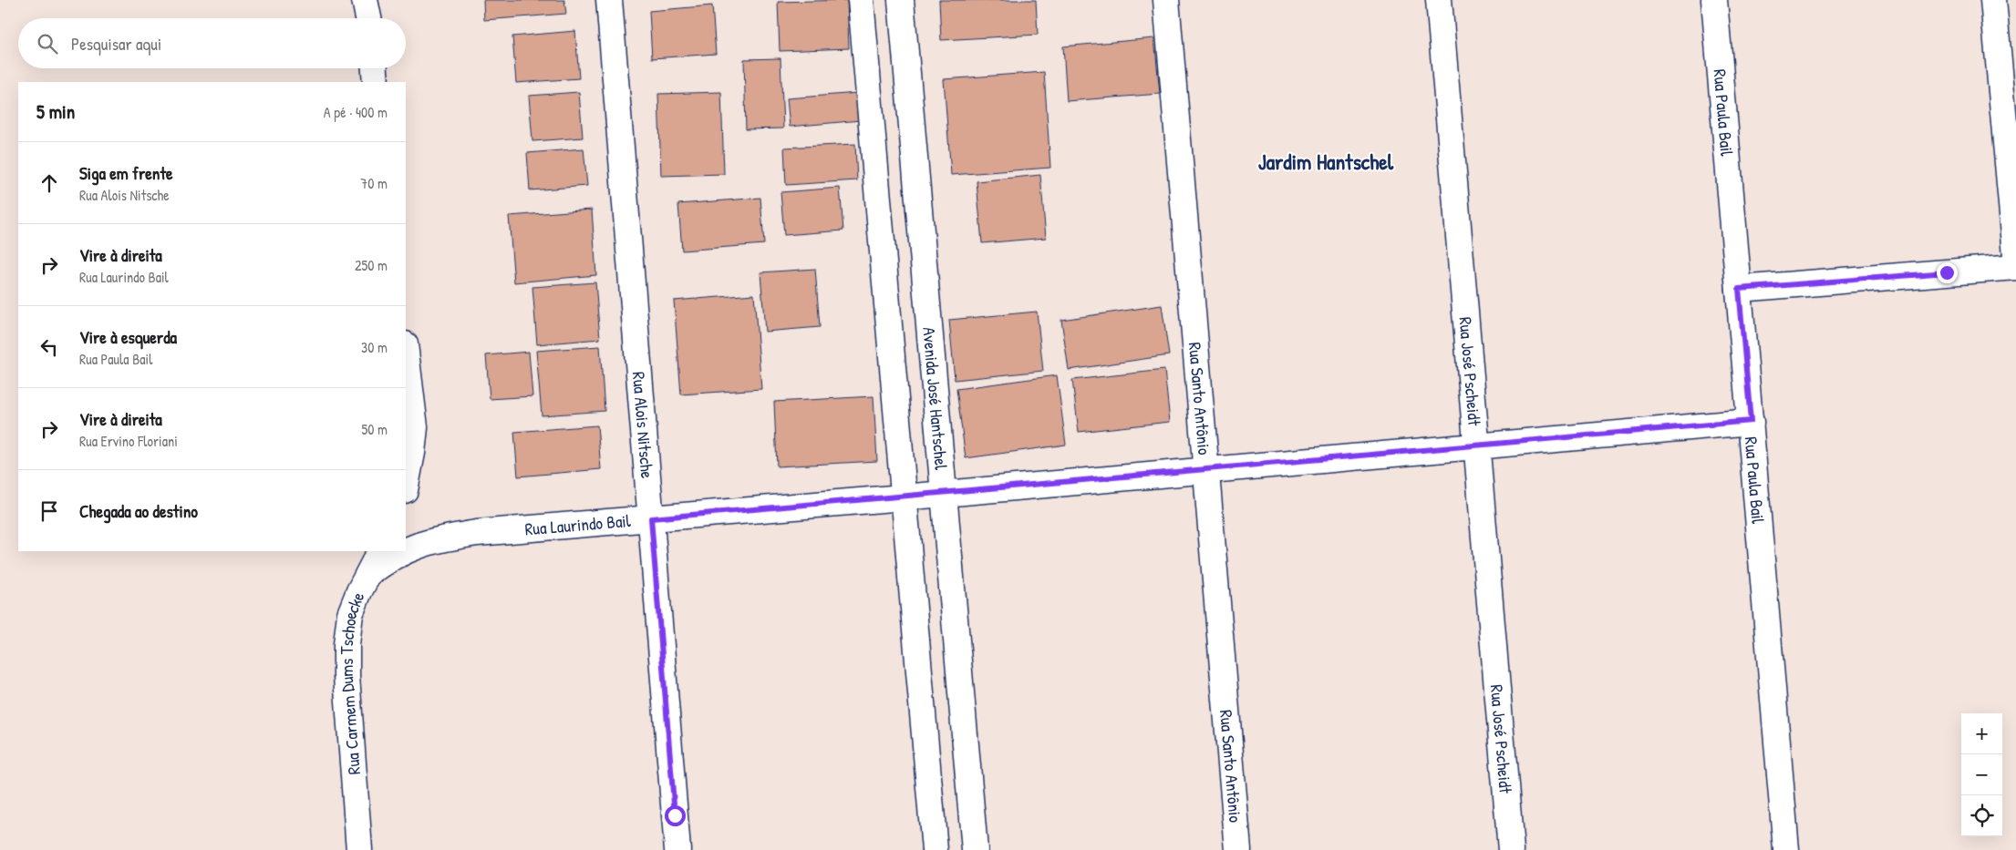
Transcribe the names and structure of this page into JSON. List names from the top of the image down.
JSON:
{
  "streets": {
    "street": [
      "Rua Paula Bail",
      "Rua José Pscheidt",
      "Avenida José Hantschel",
      "Rua Santo Antônio",
      "Rua Alois Nitsche",
      "Rua Laurindo Bail",
      "Rua Carmem Dums Tschoecke"
    ]
  },
  "crossings": [
    ["Rua Paula Bail", "Rua Laurindo Bail"],
    ["Rua José Pscheidt", "Rua Laurindo Bail"],
    ["Avenida José Hantschel", "Rua Laurindo Bail"],
    ["Rua Santo Antônio", "Rua Laurindo Bail"],
    ["Rua Alois Nitsche", "Rua Laurindo Bail"],
    ["Rua Laurindo Bail", "Rua Carmem Dums Tschoecke"]
  ],
  "districts": ["Jardim Hantschel"],
  "page": {
    "search": "Pesquisar aqui",
    "heading": ["5 min", "A pé · 400 m"],
    "list": [
      ["Siga em frente", "Rua Alois Nitsche", "70 m"],
      ["Vire à direita", "Rua Laurindo Bail", "250 m"],
      ["Vire à esquerda", "Rua Paula Bail", "30 m"],
      ["Vire à direita", "Rua Ervino Floriani", "50 m"],
      "Chegada ao destino"
    ],
    "map_buttons": ["+", "−"]
  }
}
